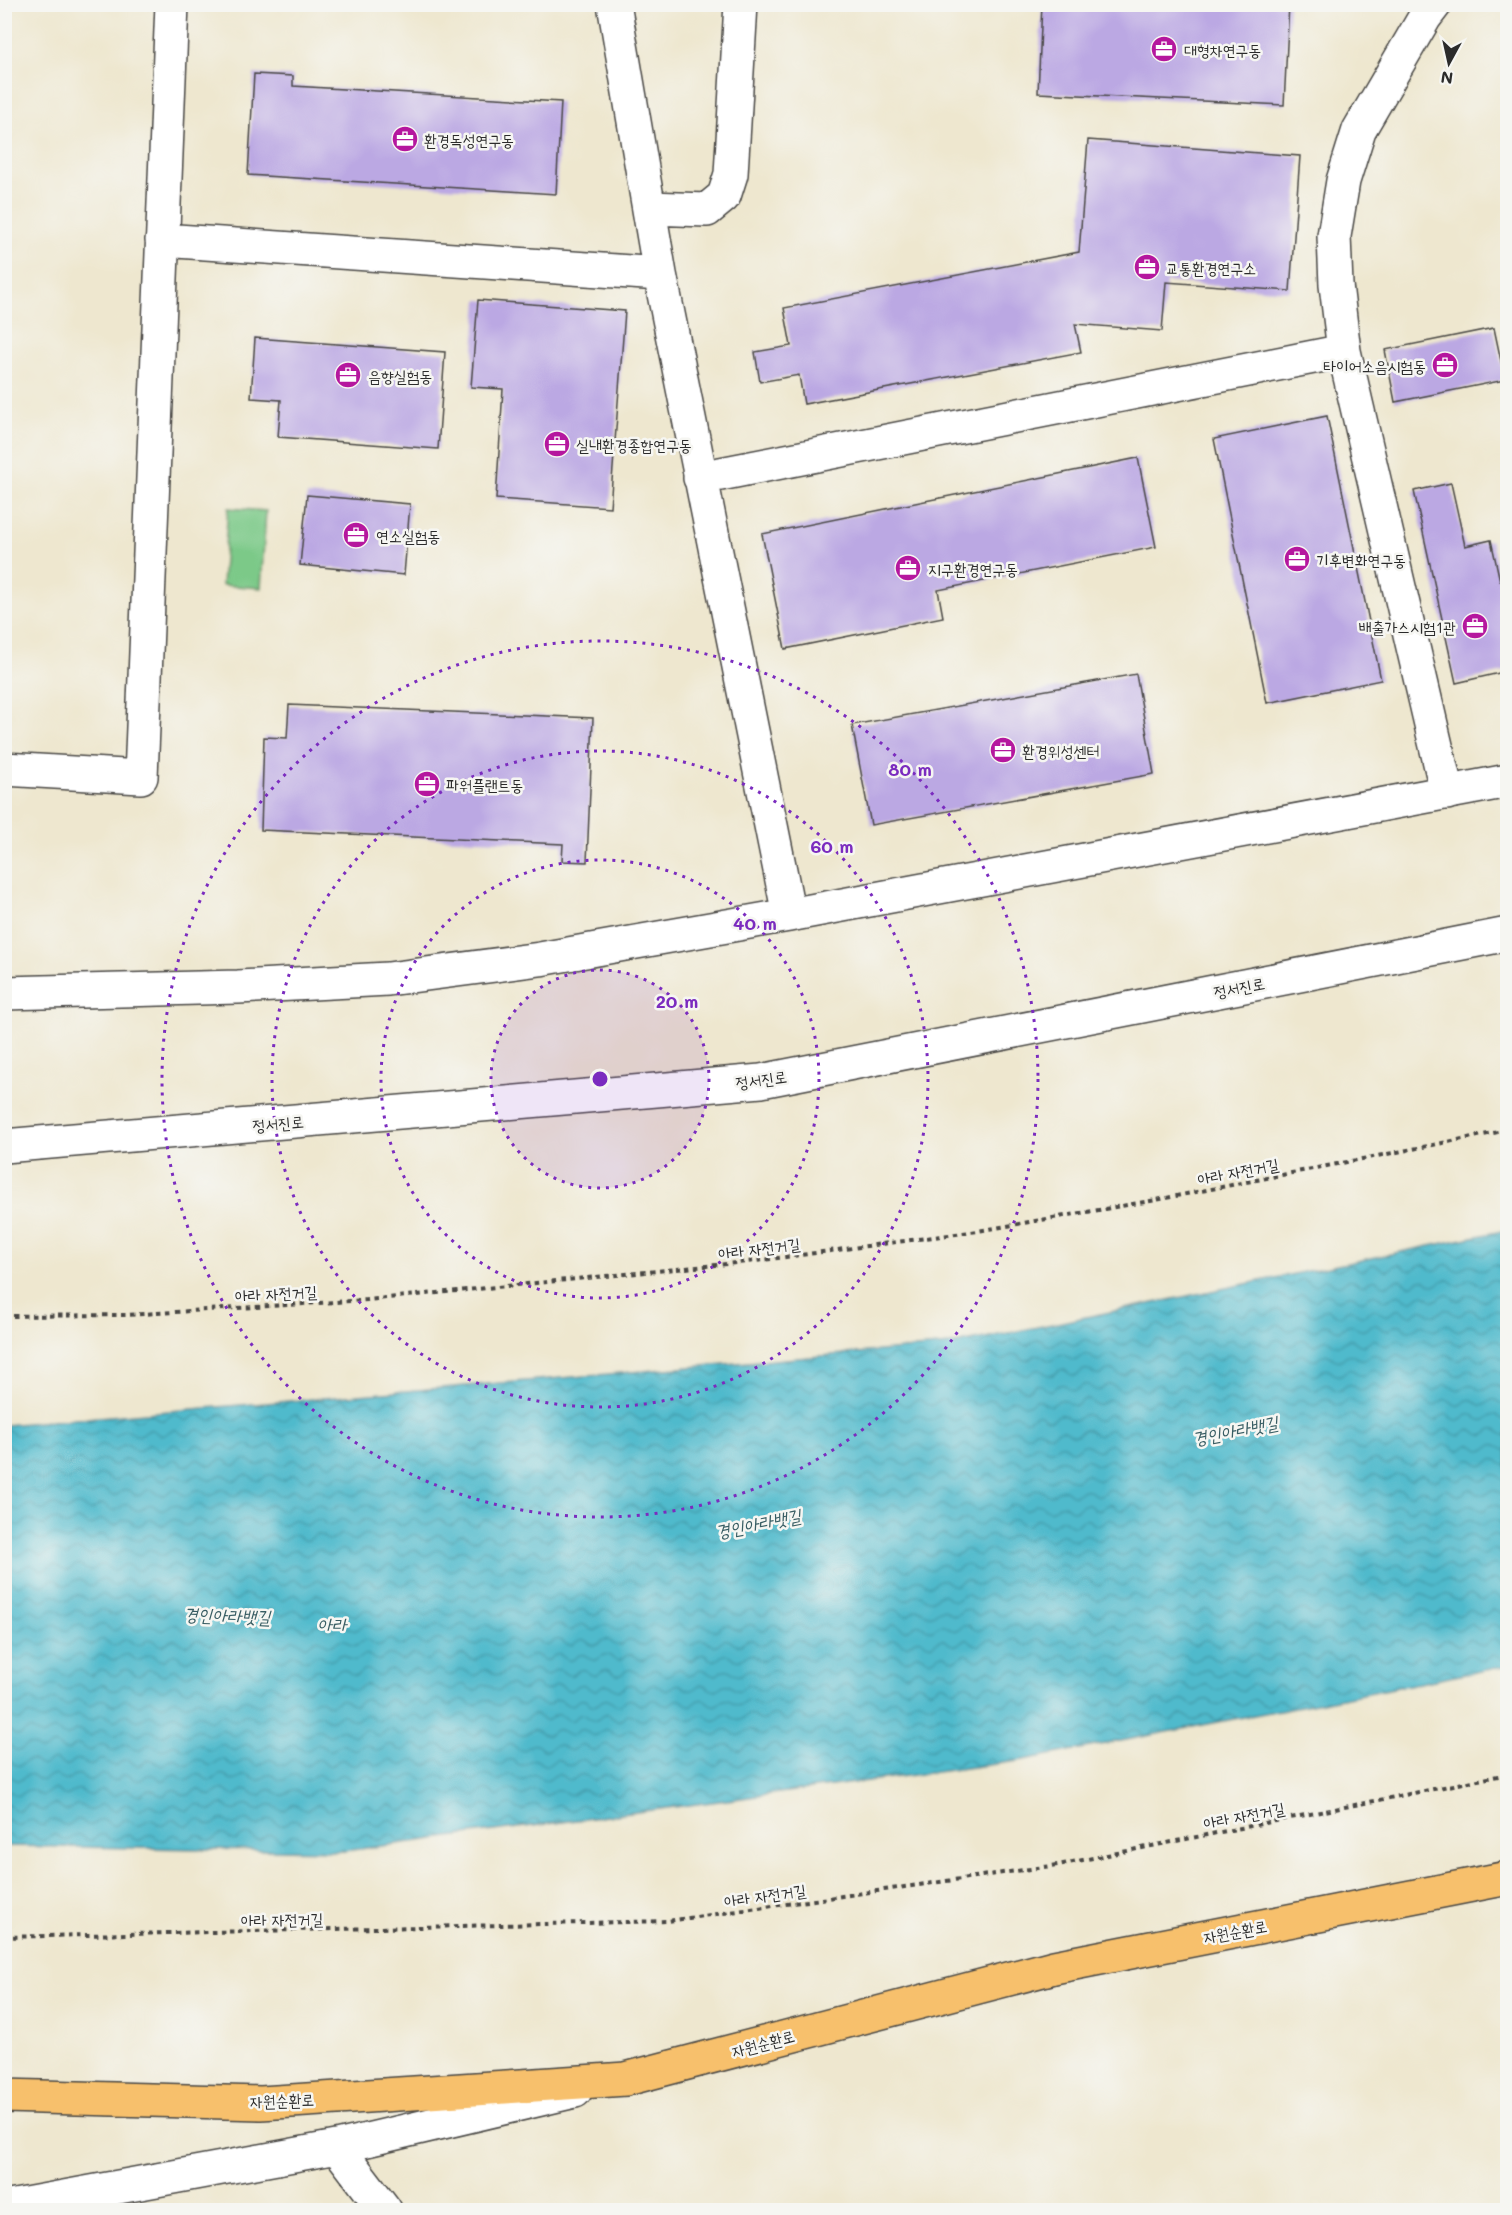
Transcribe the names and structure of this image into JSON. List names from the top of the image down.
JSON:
{
  "streets": {
    "main road": ["자원순환로"],
    "street": ["정서진로"],
    "path": ["아라 자전거길"]
  },
  "water": ["경인아라뱃길", "아라"],
  "places": {
    "office": [
      "대형차연구동",
      "환경독성연구동",
      "교통환경연구소",
      "타이어소음시험동",
      "음향실험동",
      "실내환경종합연구동",
      "연소실험동",
      "기후변화연구동",
      "지구환경연구동",
      "배출가스시험1관",
      "환경위성센터",
      "파워플랜트동"
    ]
  },
  "north": "bottom",
  "rings": [
    "80 m",
    "60 m",
    "40 m",
    "20 m"
  ]
}
